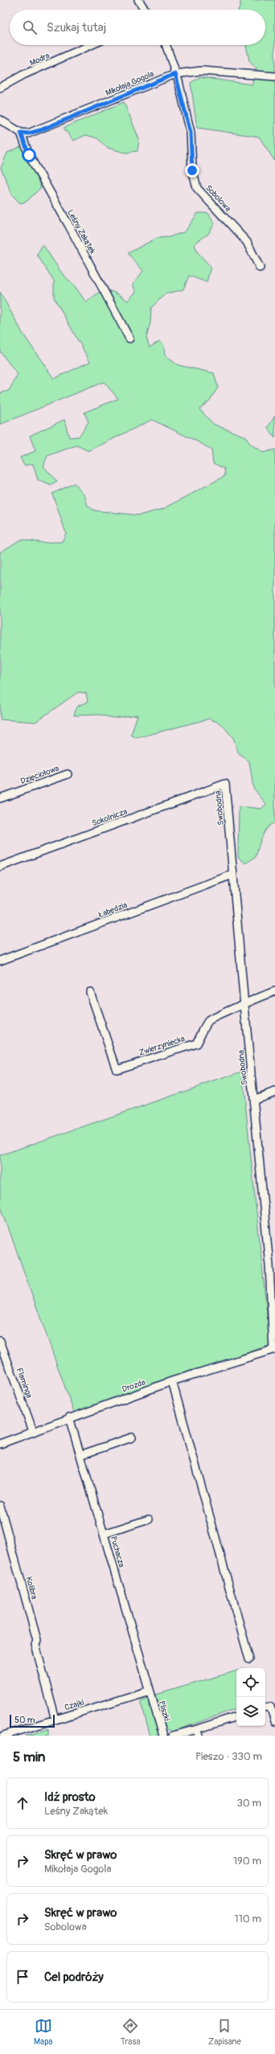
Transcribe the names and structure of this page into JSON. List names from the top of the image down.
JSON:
{
  "streets": {
    "street": [
      "Modra",
      "Mikołaja Gogola",
      "Sobolowa",
      "Leśny Zakątek",
      "Dzięciołowa",
      "Swobodna",
      "Sokolnicza",
      "Łabędzia",
      "Zwierzyniecka",
      "Flaminga",
      "Drozda",
      "Puchacza",
      "Kolibra",
      "Czajki",
      "Pliszki"
    ]
  },
  "crossings": [
    ["Mikołaja Gogola", "Sobolowa"],
    ["Mikołaja Gogola", "Leśny Zakątek"],
    ["Swobodna", "Sokolnicza"],
    ["Swobodna", "Łabędzia"],
    ["Swobodna", "Zwierzyniecka"],
    ["Swobodna", "Drozda"],
    ["Flaminga", "Drozda"],
    ["Drozda", "Puchacza"],
    ["Puchacza", "Czajki"],
    ["Puchacza", "Pliszki"],
    ["Kolibra", "Czajki"],
    ["Czajki", "Pliszki"]
  ],
  "scale_bar": "50 m",
  "page": {
    "search": "Szukaj tutaj",
    "scale": "50 m",
    "heading": ["5 min", "Pieszo · 330 m"],
    "list": [
      ["Idź prosto", "Leśny Zakątek", "30 m"],
      ["Skręć w prawo", "Mikołaja Gogola", "190 m"],
      ["Skręć w prawo", "Sobolowa", "110 m"],
      "Cel podróży"
    ],
    "nav": ["Mapa", "Trasa", "Zapisane"]
  }
}
